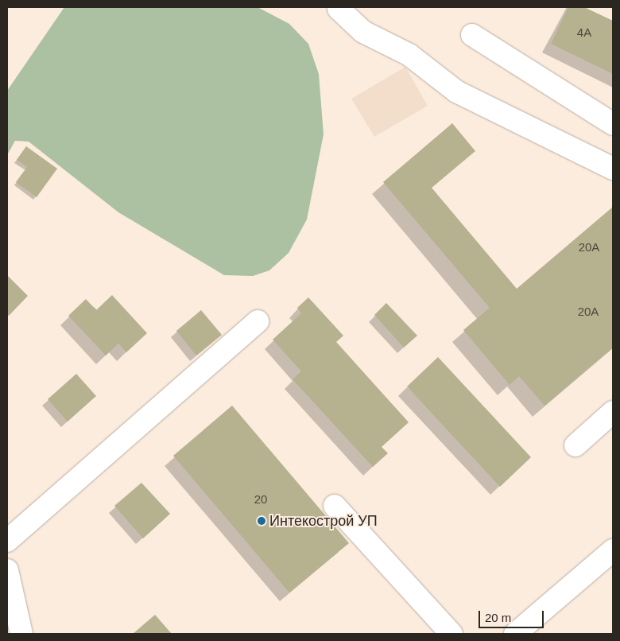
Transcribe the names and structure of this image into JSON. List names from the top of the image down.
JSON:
{
  "places": ["Интекострой УП"],
  "house_numbers": [
    "4А",
    "20А",
    "20А",
    "20"
  ],
  "scale_bar": "20 m"
}
